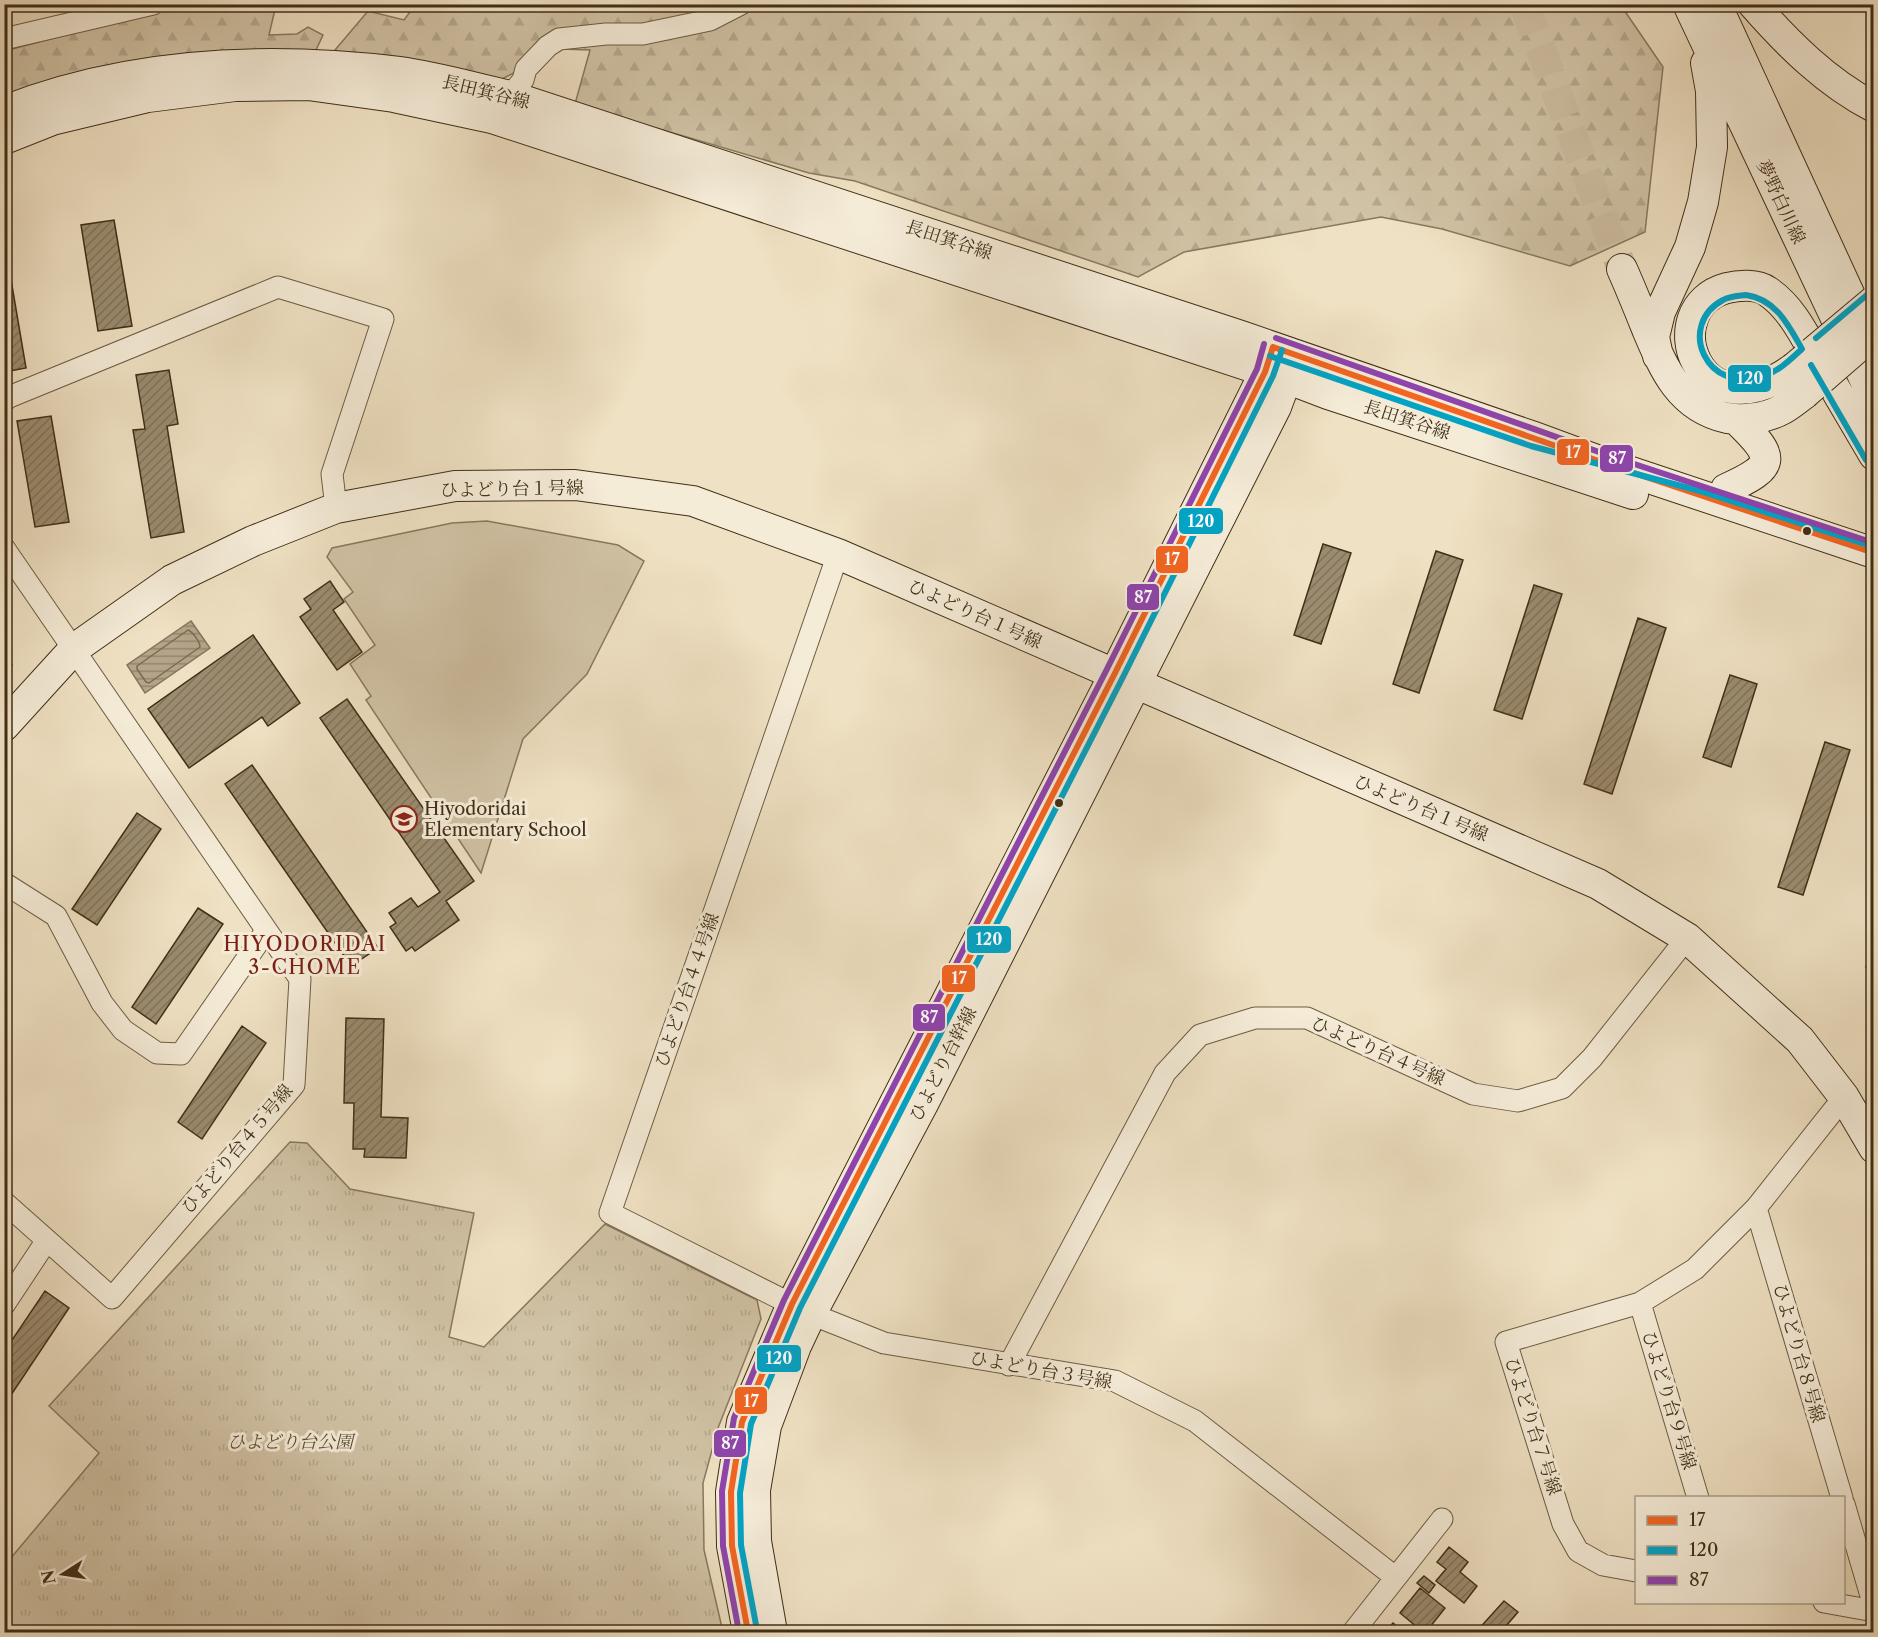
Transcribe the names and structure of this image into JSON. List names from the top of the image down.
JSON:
{
  "streets": {
    "street": [
      "長田箕谷線",
      "夢野白川線",
      "ひよどり台１号線",
      "ひよどり台４４号線",
      "ひよどり台４号線",
      "ひよどり台幹線",
      "ひよどり台４５号線",
      "ひよどり台８号線",
      "ひよどり台３号線",
      "ひよどり台９号線",
      "ひよどり台７号線"
    ]
  },
  "crossings": [
    ["長田箕谷線", "ひよどり台幹線"],
    ["ひよどり台１号線", "ひよどり台４４号線"],
    ["ひよどり台１号線", "ひよどり台４号線"],
    ["ひよどり台１号線", "ひよどり台幹線"],
    ["ひよどり台１号線", "ひよどり台４５号線"],
    ["ひよどり台１号線", "ひよどり台７号線"],
    ["ひよどり台４４号線", "ひよどり台幹線"],
    ["ひよどり台４４号線", "ひよどり台３号線"],
    ["ひよどり台４号線", "ひよどり台３号線"],
    ["ひよどり台幹線", "ひよどり台３号線"],
    ["ひよどり台８号線", "ひよどり台７号線"],
    ["ひよどり台９号線", "ひよどり台７号線"]
  ],
  "districts": ["HIYODORIDAI 3-CHOME"],
  "parks": ["ひよどり台公園"],
  "places": {
    "school or university": ["Hiyodoridai Elementary School"]
  },
  "lines": ["transit line 120", "transit line 87", "transit line 17"],
  "legend": ["17", "120", "87"],
  "north": "left"
}
